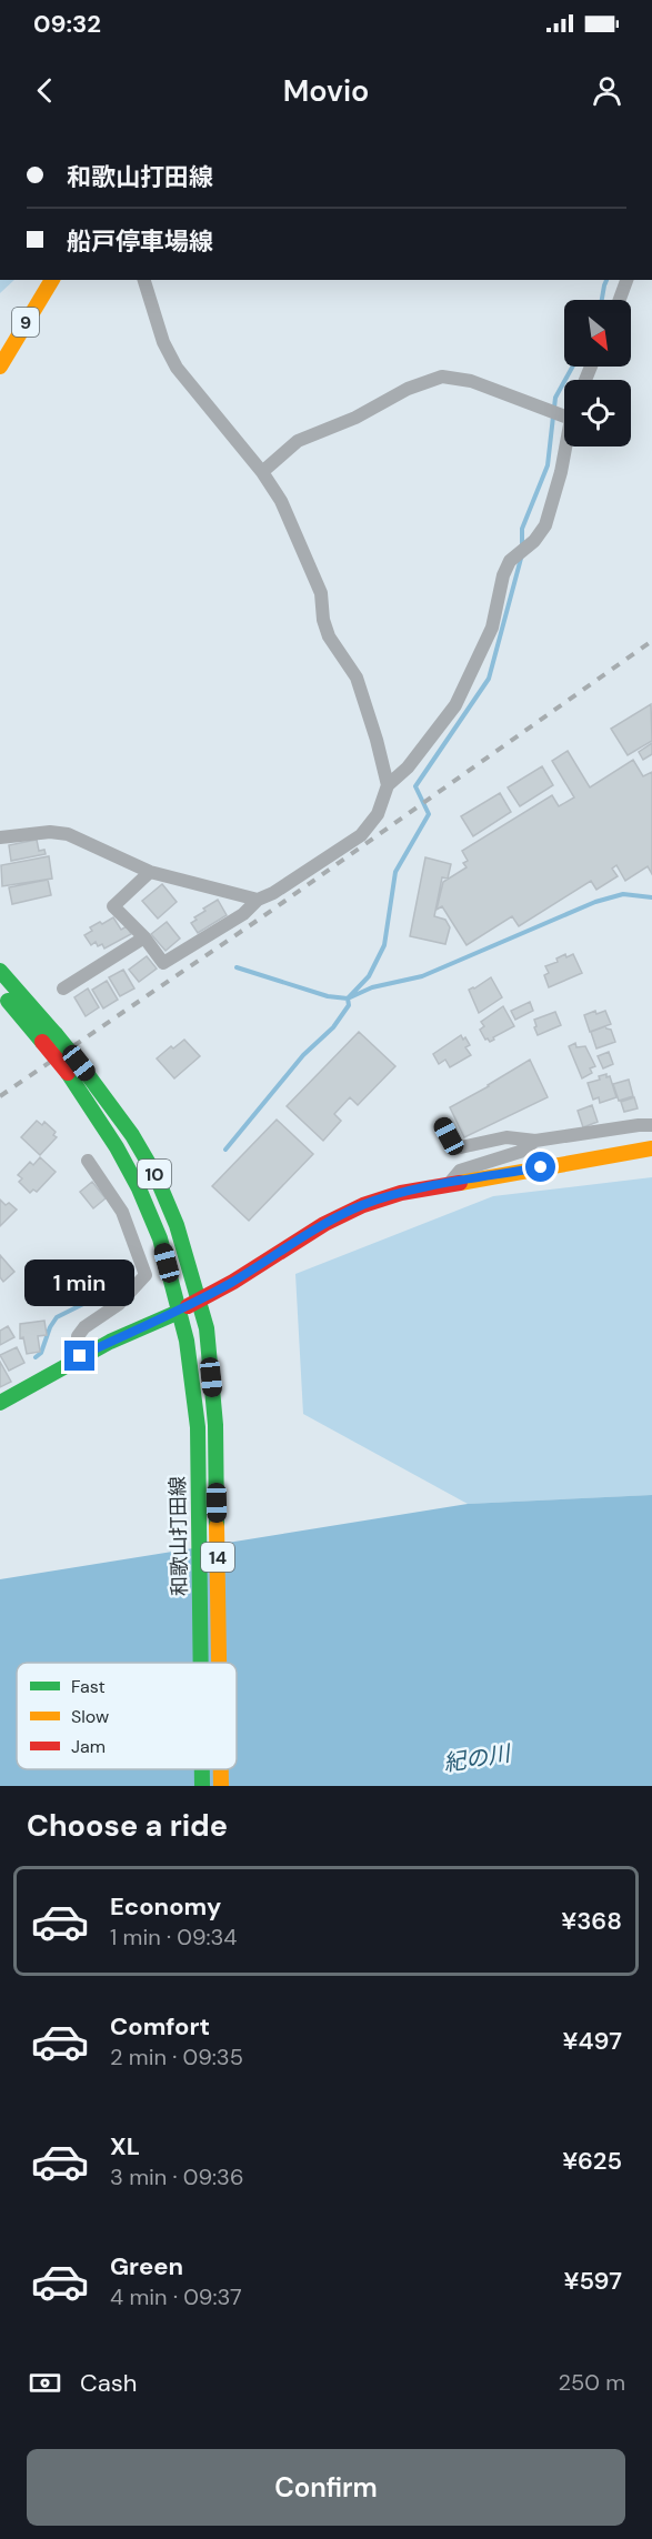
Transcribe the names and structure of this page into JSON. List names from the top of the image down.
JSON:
{
  "streets": {
    "main road": [
      "9",
      "10",
      "和歌山打田線",
      "14"
    ]
  },
  "crossings": [
    ["10", "和歌山打田線"]
  ],
  "water": ["紀の川"],
  "legend": ["Fast", "Slow", "Jam"],
  "north": "bottom right",
  "page": {
    "status": "09:32",
    "header": "Movio",
    "banner": ["和歌山打田線", "船戸停車場線"],
    "bubble": "1 min",
    "heading": "Choose a ride",
    "list": [
      {
        "name": "Economy",
        "note": "1 min · 09:34",
        "value": "¥368"
      },
      {
        "name": "Comfort",
        "note": "2 min · 09:35",
        "value": "¥497"
      },
      {
        "name": "XL",
        "note": "3 min · 09:36",
        "value": "¥625"
      },
      {
        "name": "Green",
        "note": "4 min · 09:37",
        "value": "¥597"
      }
    ],
    "pay": ["Cash", "250 m"],
    "buttons": "Confirm"
  }
}
